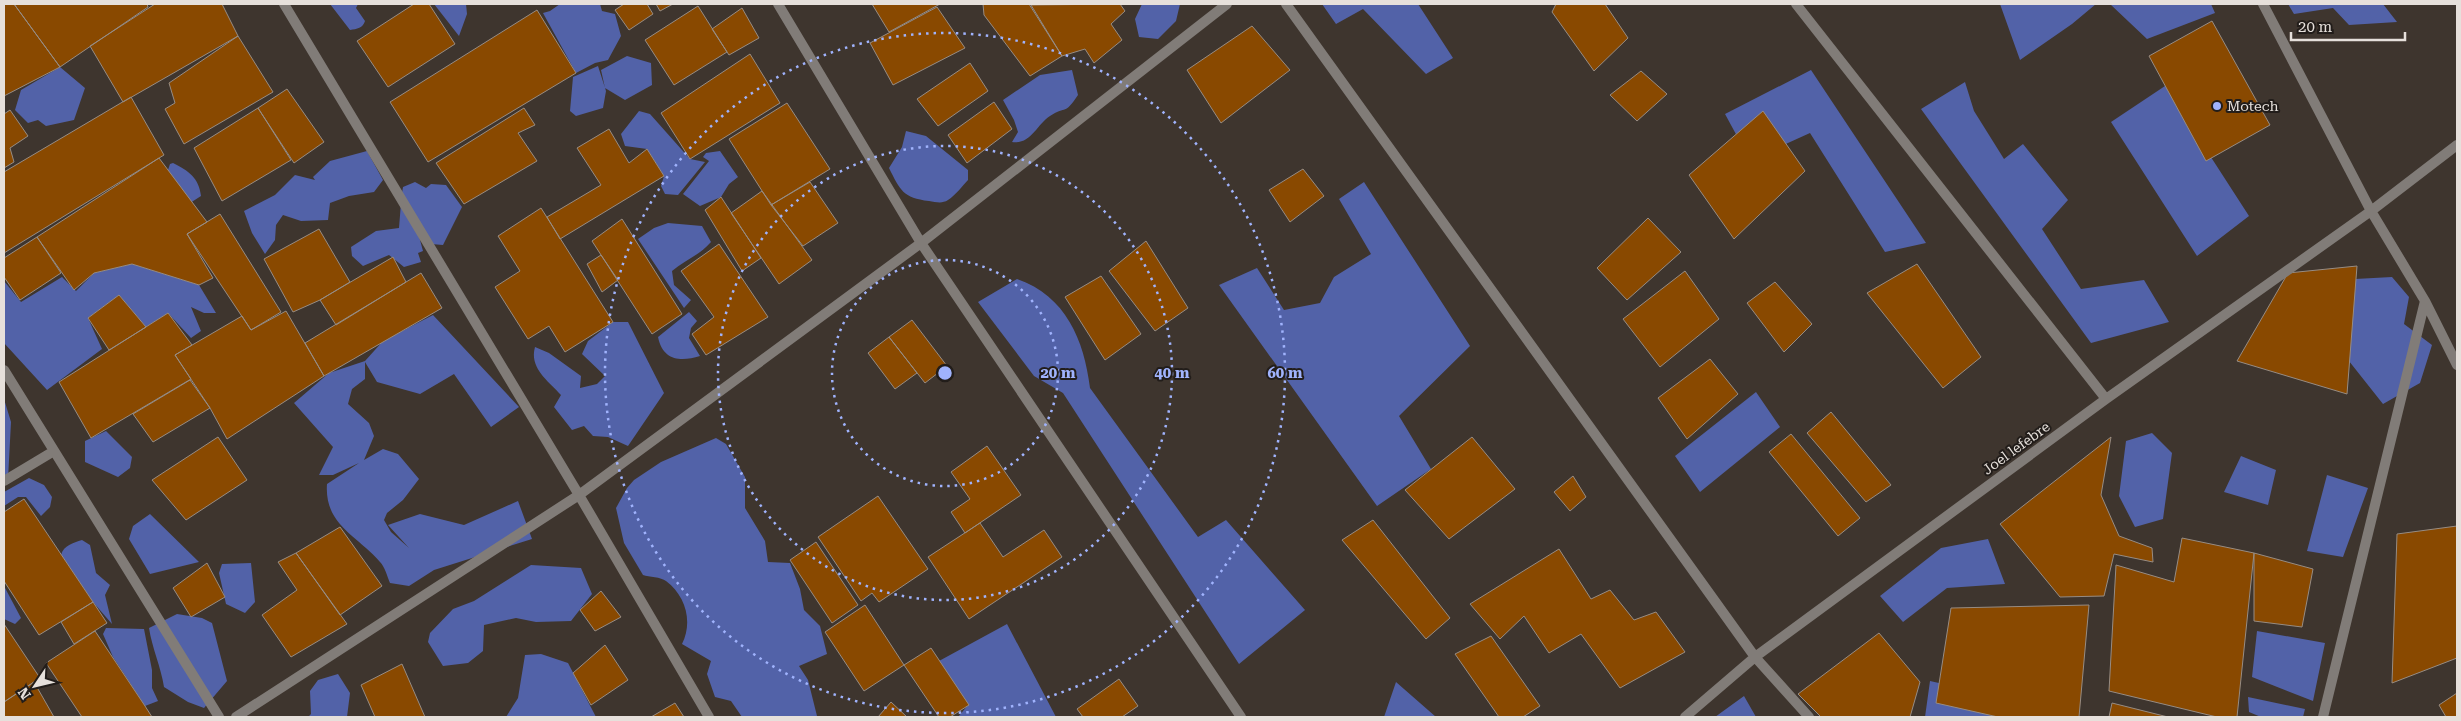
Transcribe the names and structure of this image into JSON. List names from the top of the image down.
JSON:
{
  "streets": {
    "street": ["Joel lefebre"]
  },
  "places": ["Motech"],
  "scale_bar": "20 m",
  "north": "bottom left",
  "rings": ["20 m", "40 m", "60 m"]
}
